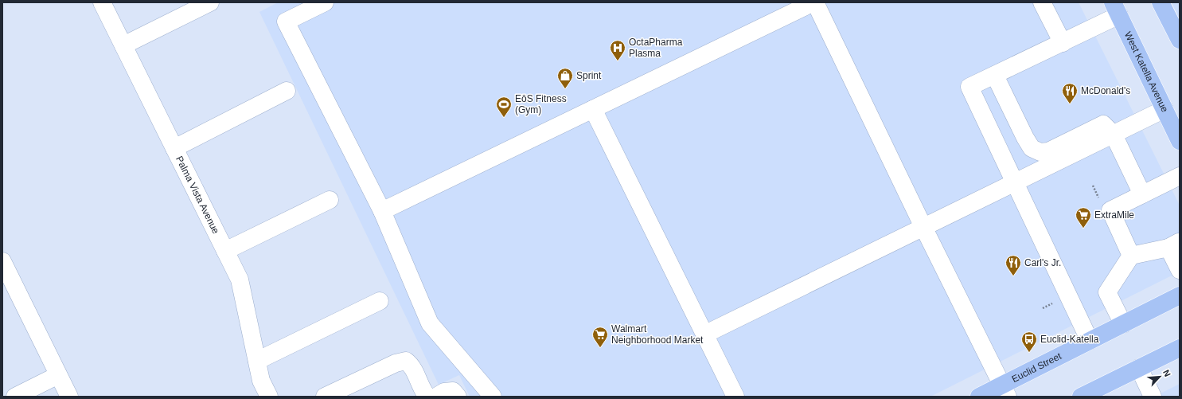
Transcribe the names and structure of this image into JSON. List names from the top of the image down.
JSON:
{
  "streets": {
    "main road": ["West Katella Avenue", "Euclid Street"],
    "street": ["Palma Vista Avenue"]
  },
  "places": {
    "hospital": ["OctaPharma Plasma"],
    "shop": ["Sprint"],
    "restaurant": ["McDonald's", "Carl's Jr."],
    "sports": ["EōS Fitness (Gym)"],
    "supermarket": ["ExtraMile", "Walmart Neighborhood Market"],
    "bus stop": ["Euclid-Katella"]
  },
  "north": "top right"
}
